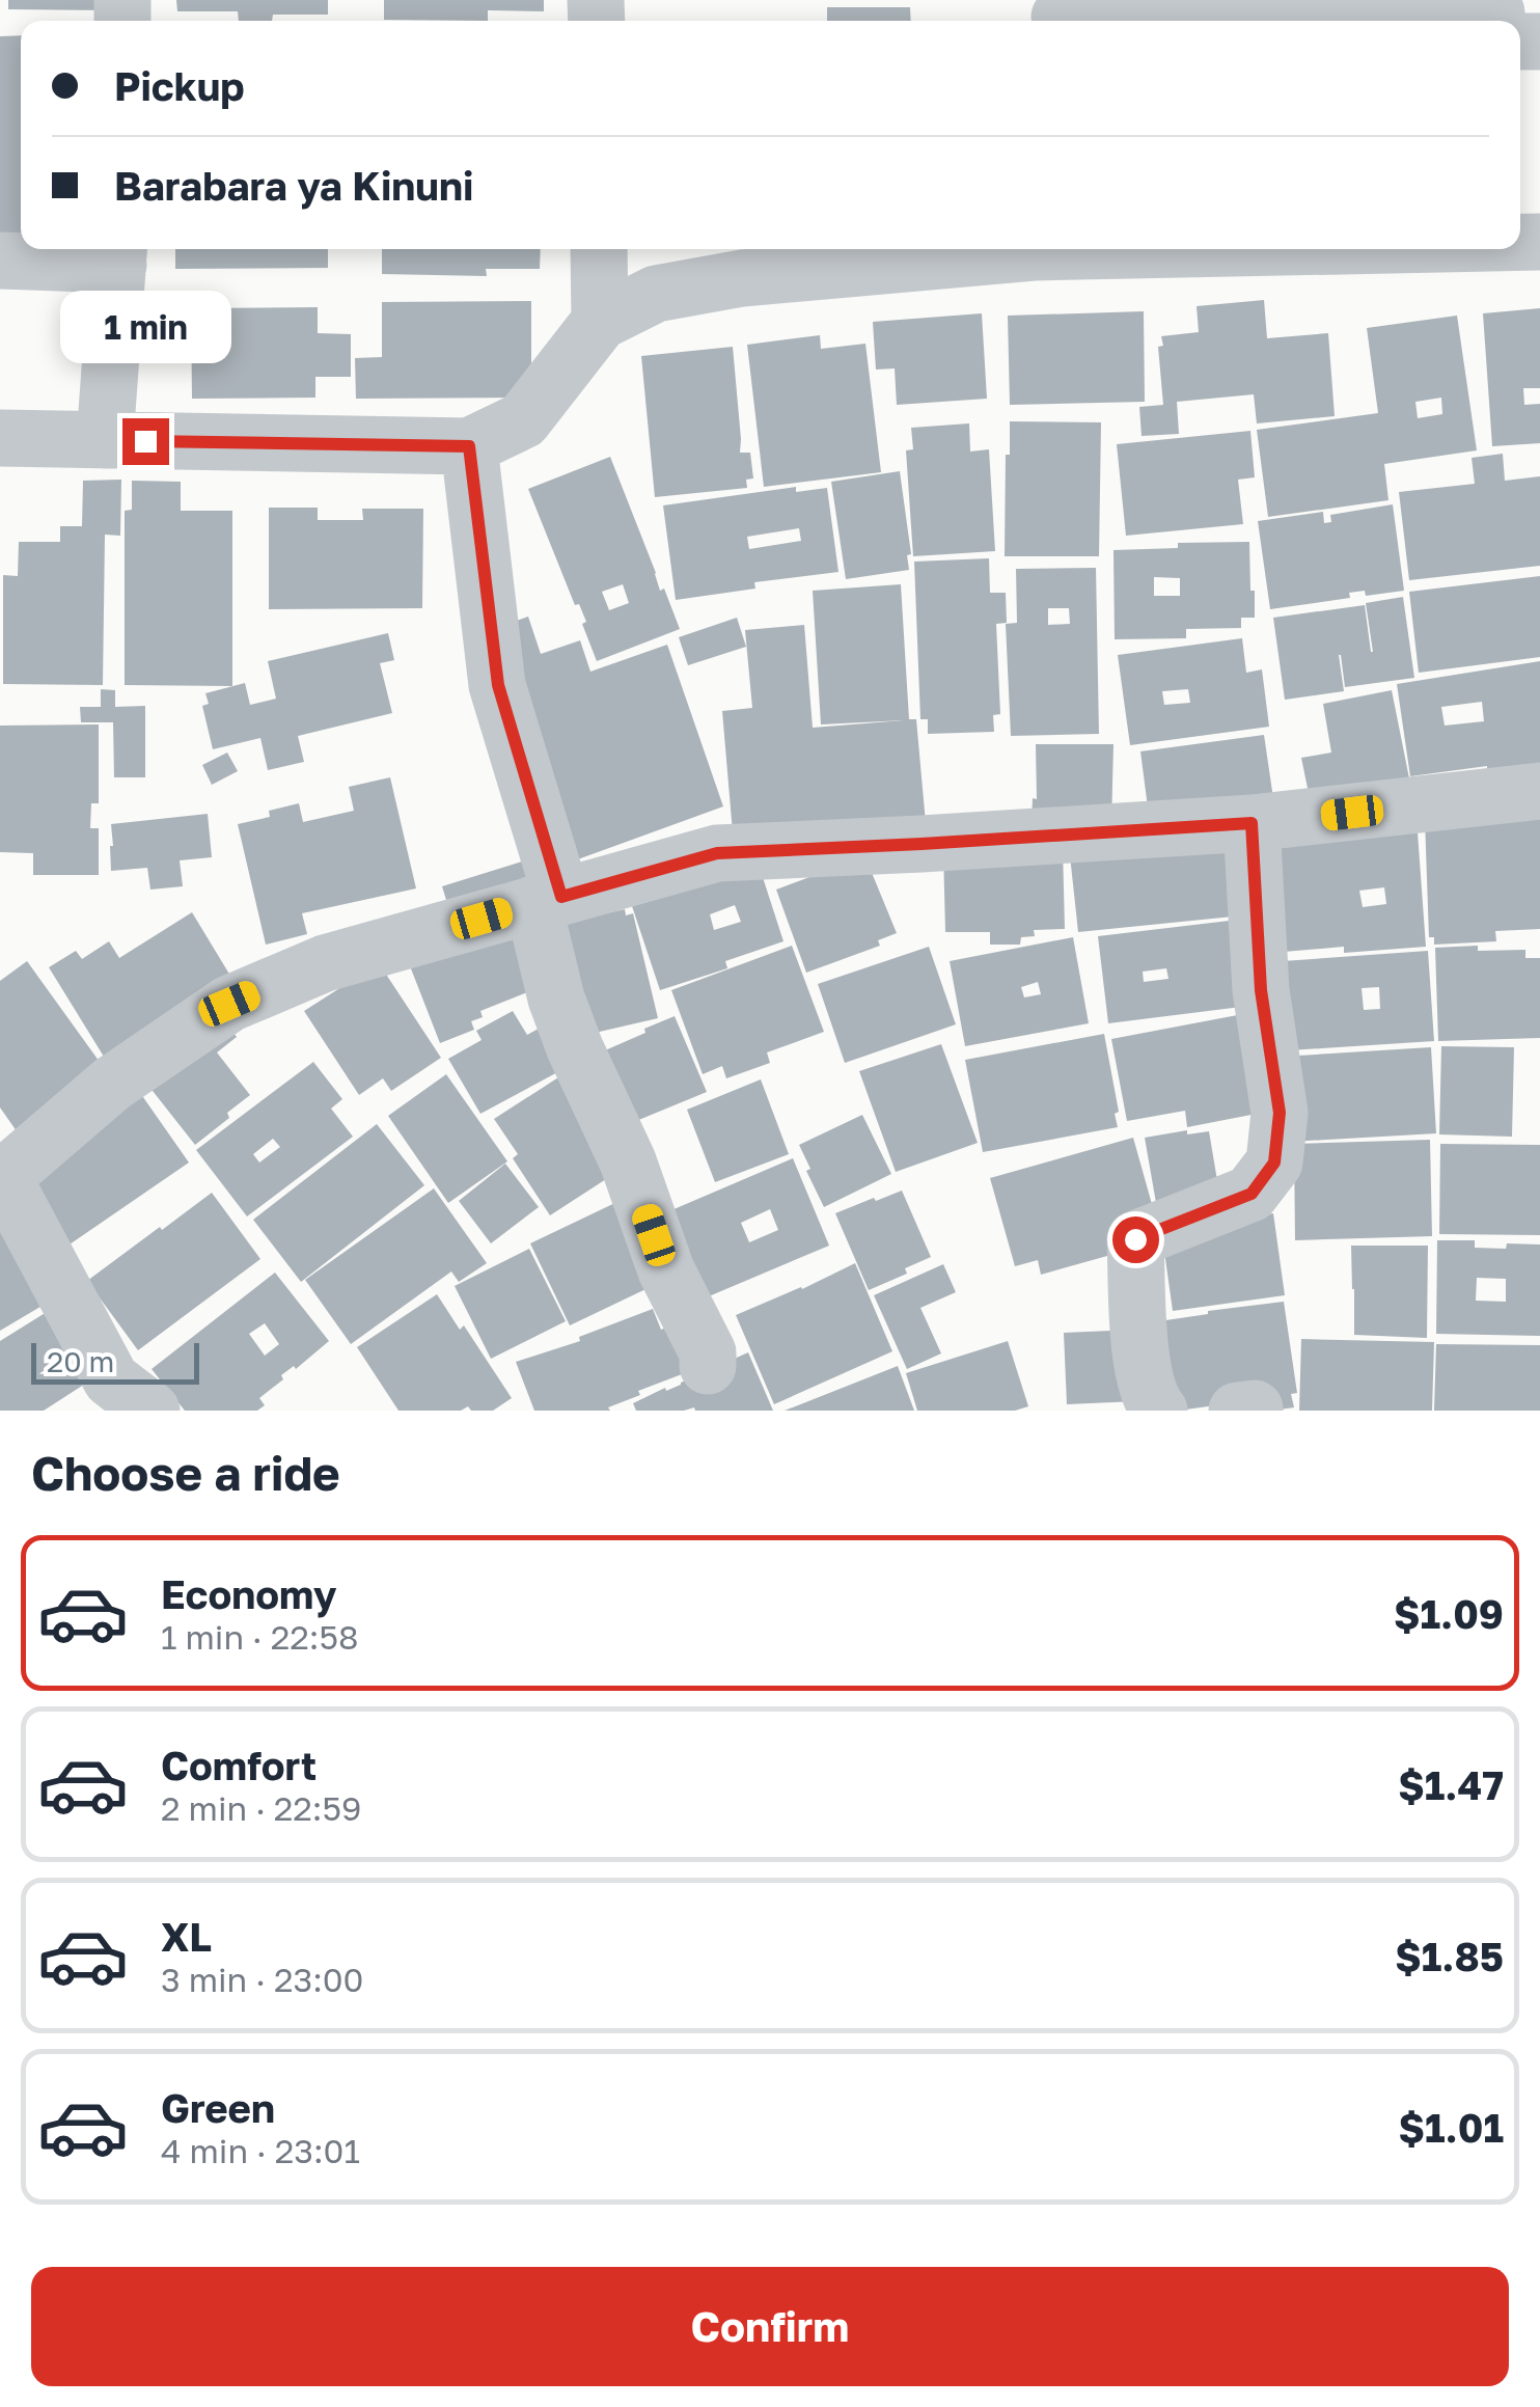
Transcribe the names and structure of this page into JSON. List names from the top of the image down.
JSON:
{
  "scale_bar": "20 m",
  "page": {
    "banner": ["Pickup", "Barabara ya Kinuni"],
    "bubble": "1 min",
    "scale": "20 m",
    "heading": "Choose a ride",
    "list": [
      {
        "name": "Economy",
        "note": "1 min · 22:58",
        "value": "$1.09"
      },
      {
        "name": "Comfort",
        "note": "2 min · 22:59",
        "value": "$1.47"
      },
      {
        "name": "XL",
        "note": "3 min · 23:00",
        "value": "$1.85"
      },
      {
        "name": "Green",
        "note": "4 min · 23:01",
        "value": "$1.01"
      }
    ],
    "buttons": "Confirm"
  }
}
